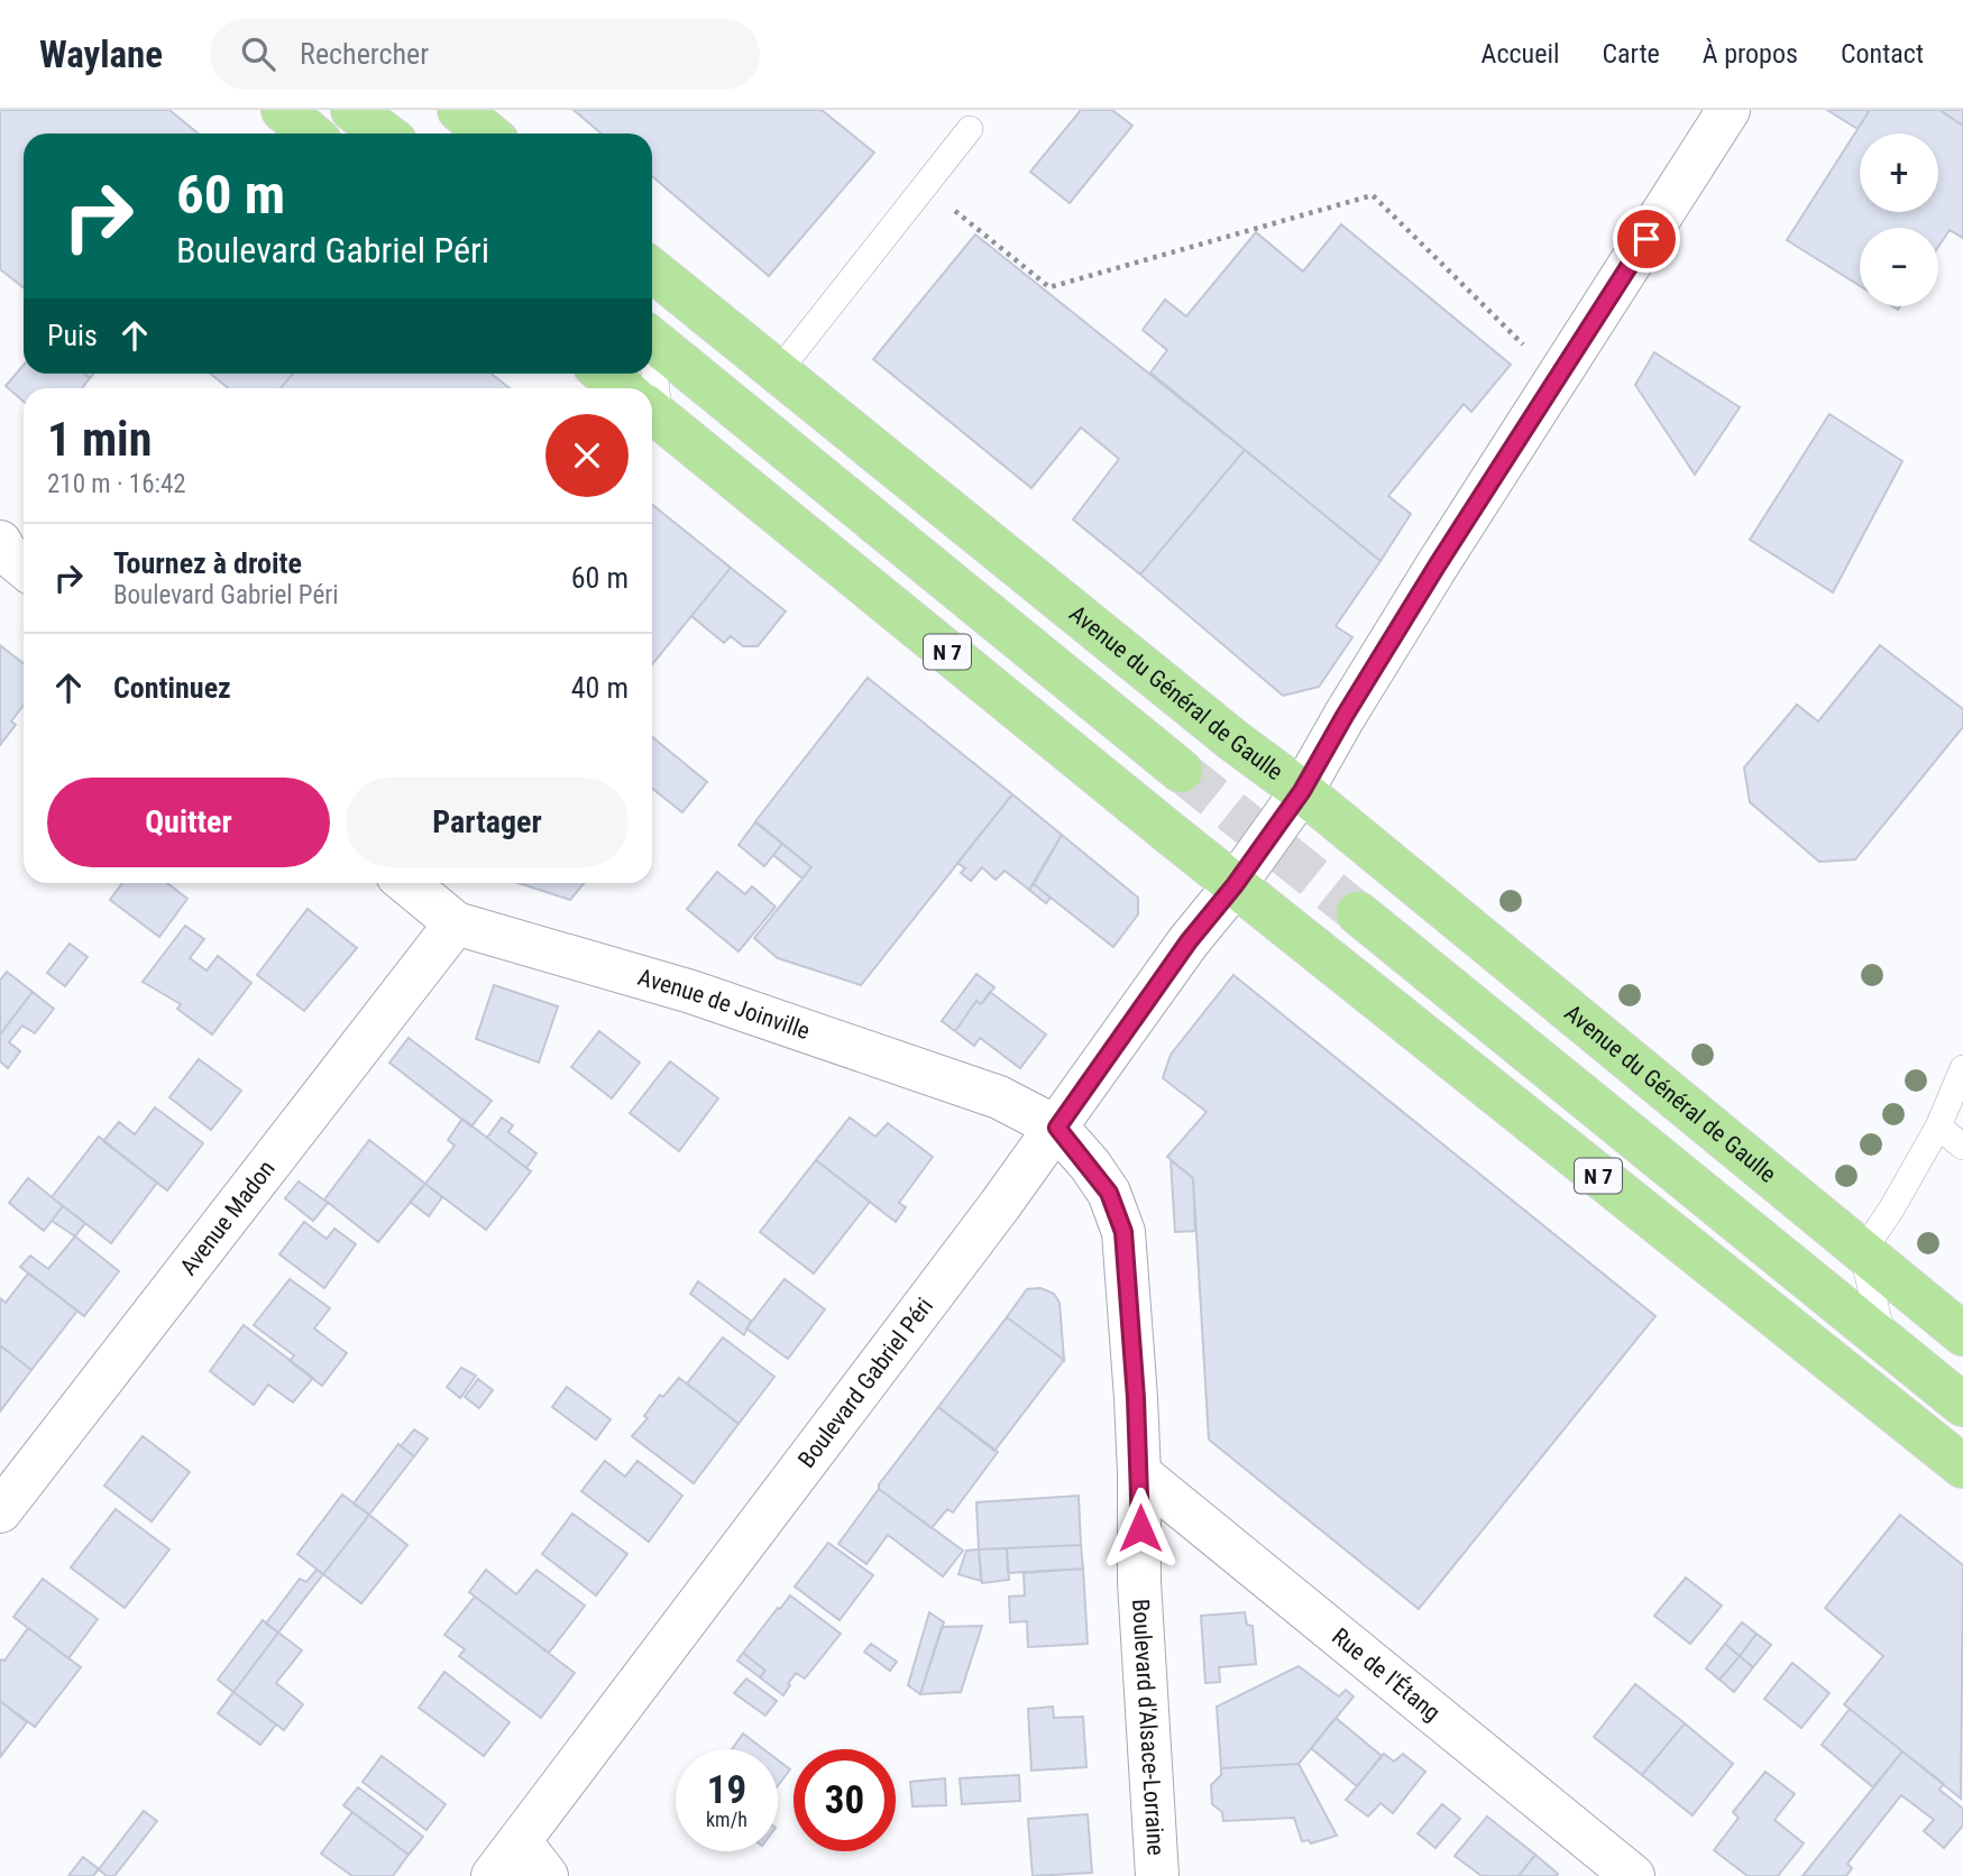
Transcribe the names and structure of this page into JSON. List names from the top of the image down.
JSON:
{
  "streets": {
    "main road": ["N 7", "Avenue du Général de Gaulle"],
    "street": [
      "Avenue de Joinville",
      "Avenue Madon",
      "Boulevard Gabriel Péri",
      "Rue de l'Étang",
      "Boulevard d'Alsace-Lorraine"
    ]
  },
  "crossings": [
    ["N 7", "Boulevard Gabriel Péri"],
    ["Avenue du Général de Gaulle", "Boulevard Gabriel Péri"],
    ["Avenue de Joinville", "Avenue Madon"],
    ["Avenue de Joinville", "Boulevard Gabriel Péri"],
    ["Avenue de Joinville", "Boulevard d'Alsace-Lorraine"],
    ["Boulevard Gabriel Péri", "Boulevard d'Alsace-Lorraine"],
    ["Rue de l'Étang", "Boulevard d'Alsace-Lorraine"]
  ],
  "page": {
    "header": "Waylane",
    "search": "Rechercher",
    "nav": [
      "Accueil",
      "Carte",
      "À propos",
      "Contact"
    ],
    "map_buttons": ["+", "−"],
    "turn": ["60 m", "Boulevard Gabriel Péri"],
    "then": "Puis",
    "heading": ["1 min", "210 m · 16:42"],
    "list": [
      {
        "name": "Tournez à droite",
        "note": "Boulevard Gabriel Péri",
        "value": "60 m"
      },
      {
        "name": "Continuez",
        "value": "40 m"
      }
    ],
    "buttons": ["Quitter", "Partager"],
    "speed": "19 km/h",
    "limit": "30"
  }
}
